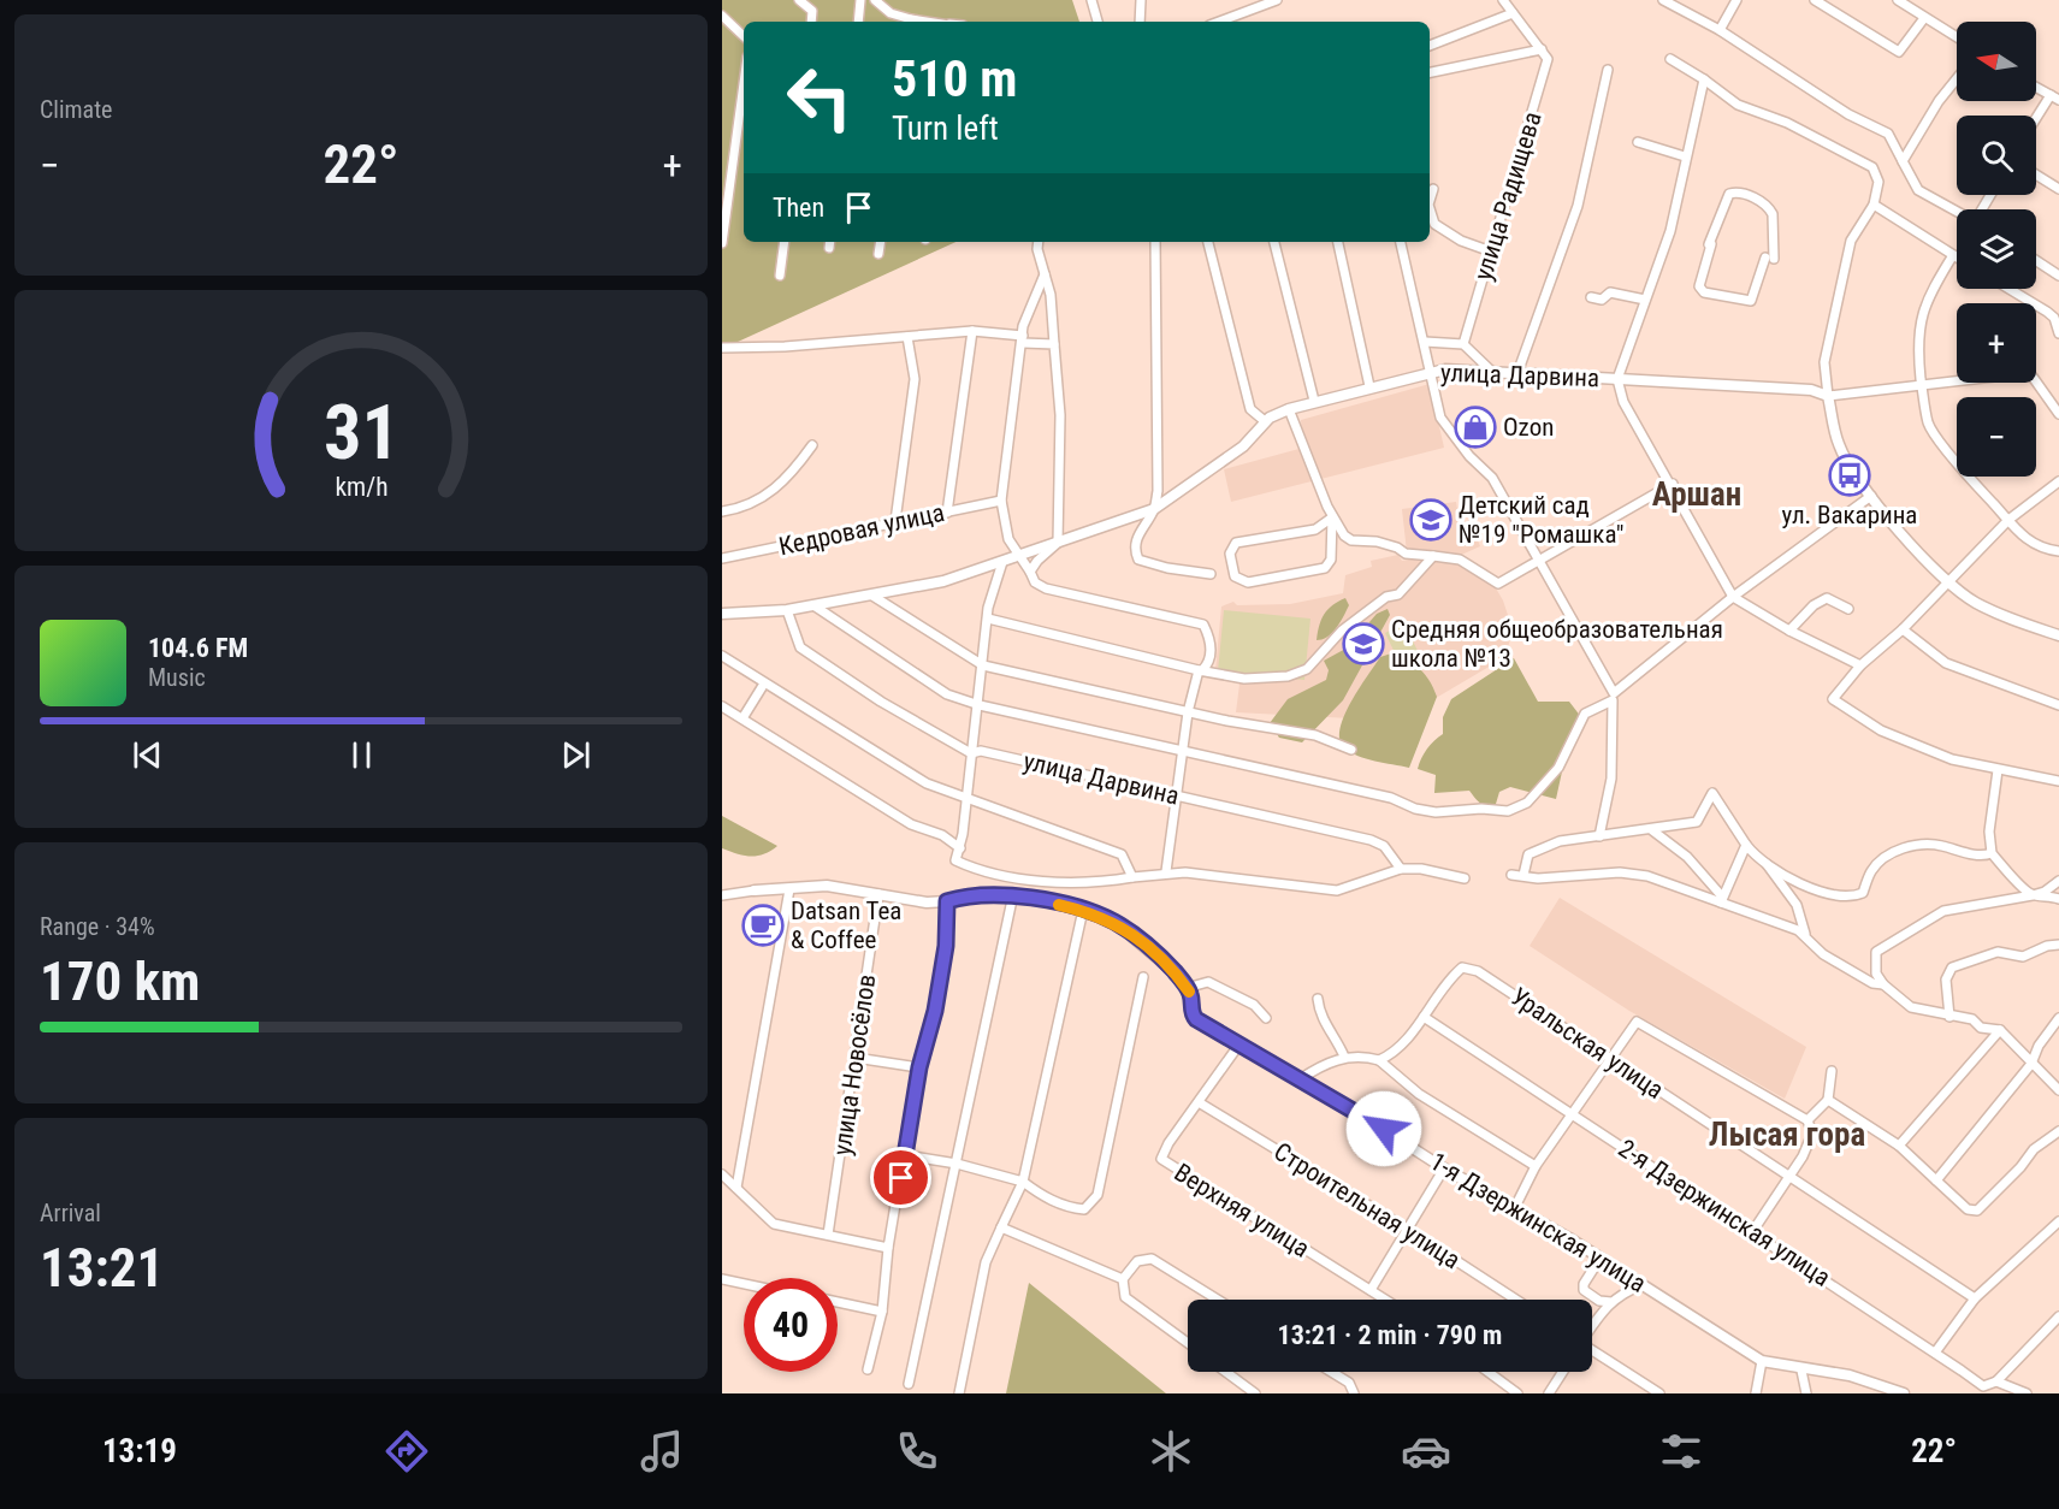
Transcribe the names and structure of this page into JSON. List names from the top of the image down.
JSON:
{
  "streets": {
    "street": [
      "улица Радищева",
      "улица Дарвина",
      "Кедровая улица",
      "Уральская улица",
      "улица Новосёлов",
      "Строительная улица",
      "Верхняя улица",
      "2-я Дзержинская улица",
      "1-я Дзержинская улица"
    ]
  },
  "crossings": [
    ["Уральская улица", "2-я Дзержинская улица"],
    ["улица Новосёлов", "1-я Дзержинская улица"],
    ["Строительная улица", "Верхняя улица"],
    ["Верхняя улица", "1-я Дзержинская улица"]
  ],
  "districts": ["Аршан", "Лысая гора"],
  "places": {
    "shop": ["Ozon"],
    "bus stop": ["ул. Вакарина"],
    "school or university": ["Детский сад №19 \"Ромашка\"", "Средняя общеобразовательная школа №13"],
    "cafe": ["Datsan Tea & Coffee"]
  },
  "north": "left",
  "page": {
    "tile": [
      "Climate",
      ["Range · 34%", "170 km"],
      ["Arrival", "13:21"]
    ],
    "map_buttons": ["+", "−"],
    "turn": ["510 m", "Turn left"],
    "heat": ["−", "22°", "+"],
    "then": "Then",
    "song": ["104.6 FM", "Music"],
    "limit": "40",
    "trip": "13:21 · 2 min · 790 m",
    "tabs": ["13:19", "22°"],
    "gauge": ["31", "km/h"]
  }
}
